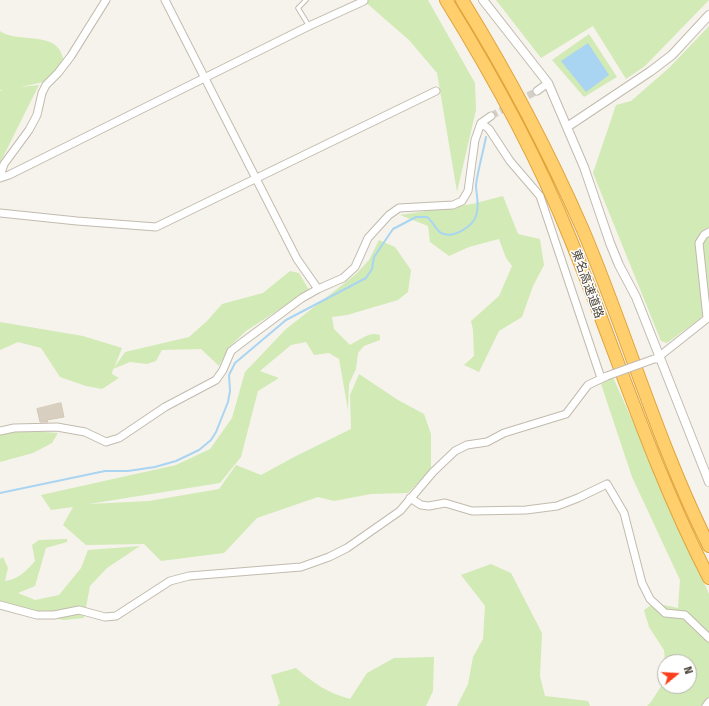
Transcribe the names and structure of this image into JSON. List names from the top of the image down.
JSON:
{
  "streets": {
    "highway": ["東名高速道路"]
  },
  "north": "right"
}
